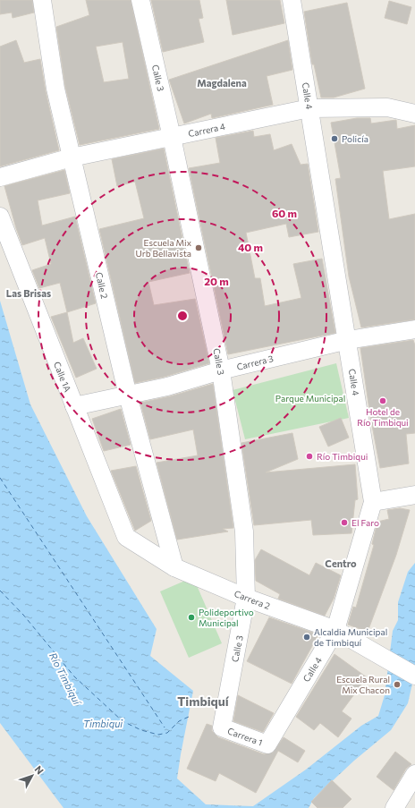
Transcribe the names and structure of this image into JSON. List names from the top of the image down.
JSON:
{
  "streets": {
    "street": [
      "Calle 3",
      "Calle 4",
      "Carrera 4",
      "Calle 2",
      "Carrera 3",
      "Calle 1A",
      "Carrera 2",
      "Carrera 1"
    ]
  },
  "crossings": [
    ["Calle 3", "Carrera 4"],
    ["Calle 3", "Carrera 3"],
    ["Calle 3", "Carrera 2"],
    ["Calle 3", "Carrera 1"],
    ["Calle 4", "Carrera 4"],
    ["Calle 4", "Carrera 3"],
    ["Calle 4", "Carrera 2"],
    ["Calle 4", "Carrera 1"],
    ["Carrera 4", "Calle 2"],
    ["Calle 2", "Carrera 3"],
    ["Calle 2", "Carrera 2"],
    ["Carrera 3", "Calle 1A"],
    ["Calle 1A", "Carrera 2"]
  ],
  "districts": [
    "Magdalena",
    "Las Brisas",
    "Centro",
    "Timbiquí"
  ],
  "water": ["Río Timbiquí", "Timbiqui"],
  "parks": ["Parque Municipal"],
  "places": [
    "Policía",
    "Escuela Mix Urb Bellavista",
    "Hotel de Río Timbiqui",
    "Río Timbiqui",
    "El Faro",
    "Polideportivo Municipal",
    "Alcaldia Municipal de Timbiquí",
    "Escuela Rural Mix Chacon"
  ],
  "north": "top right",
  "rings": ["60 m", "40 m", "20 m"]
}
